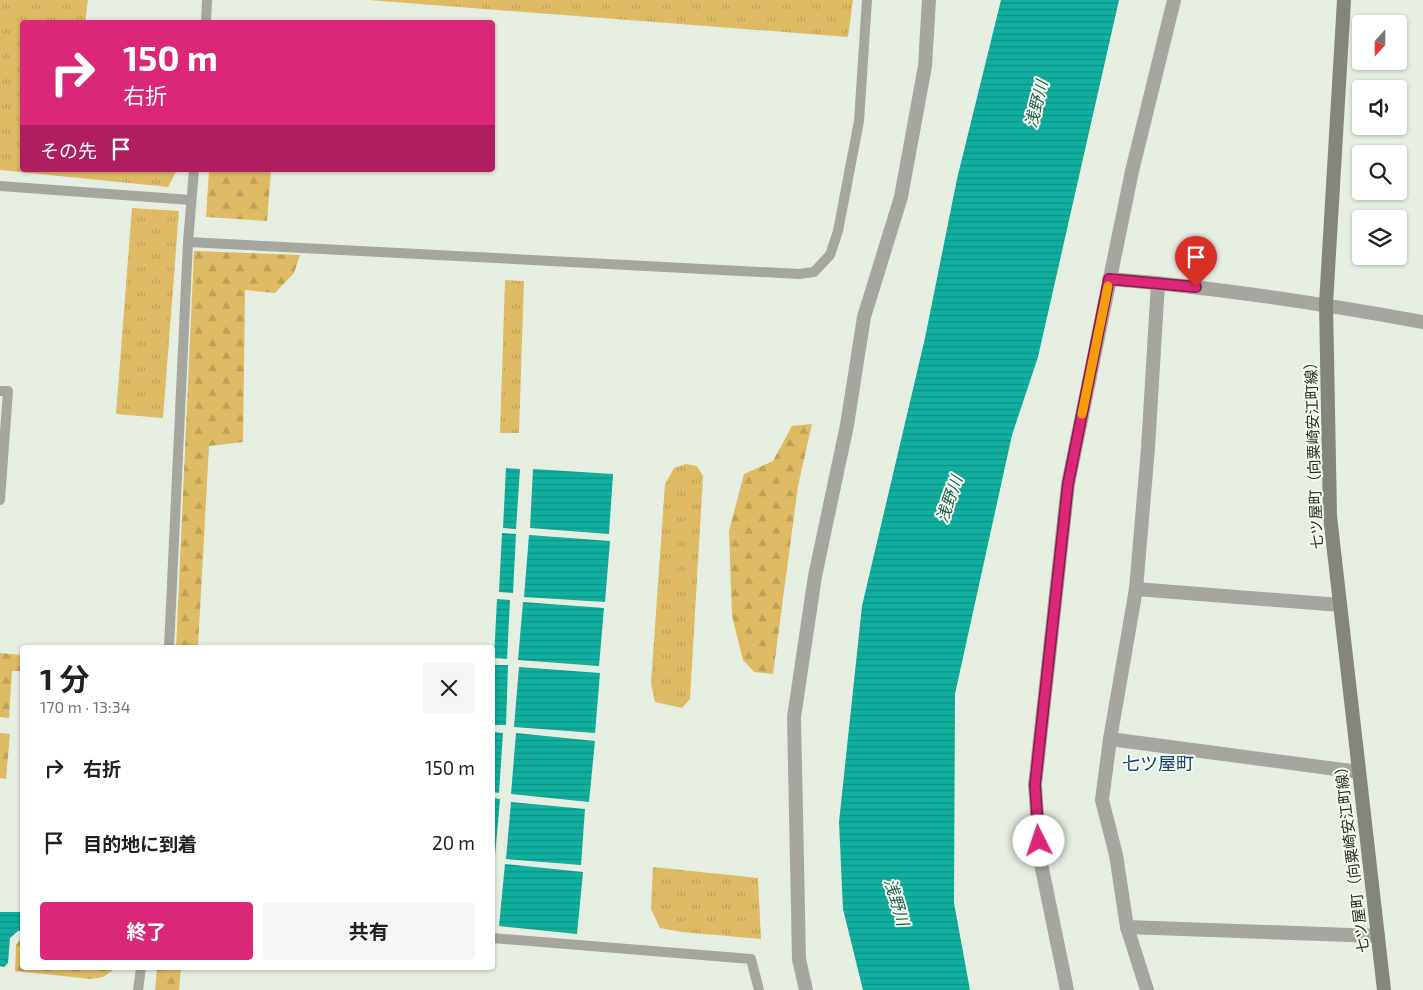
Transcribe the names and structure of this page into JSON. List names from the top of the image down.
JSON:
{
  "streets": {
    "main road": ["七ツ屋町（向粟崎安江町線）"]
  },
  "districts": ["七ツ屋町"],
  "water": ["浅野川"],
  "north": "bottom",
  "page": {
    "turn": ["150 m", "右折"],
    "then": "その先",
    "heading": ["1 分", "170 m · 13:34"],
    "list": [
      {
        "name": "右折",
        "value": "150 m"
      },
      {
        "name": "目的地に到着",
        "value": "20 m"
      }
    ],
    "buttons": ["終了", "共有"]
  }
}
